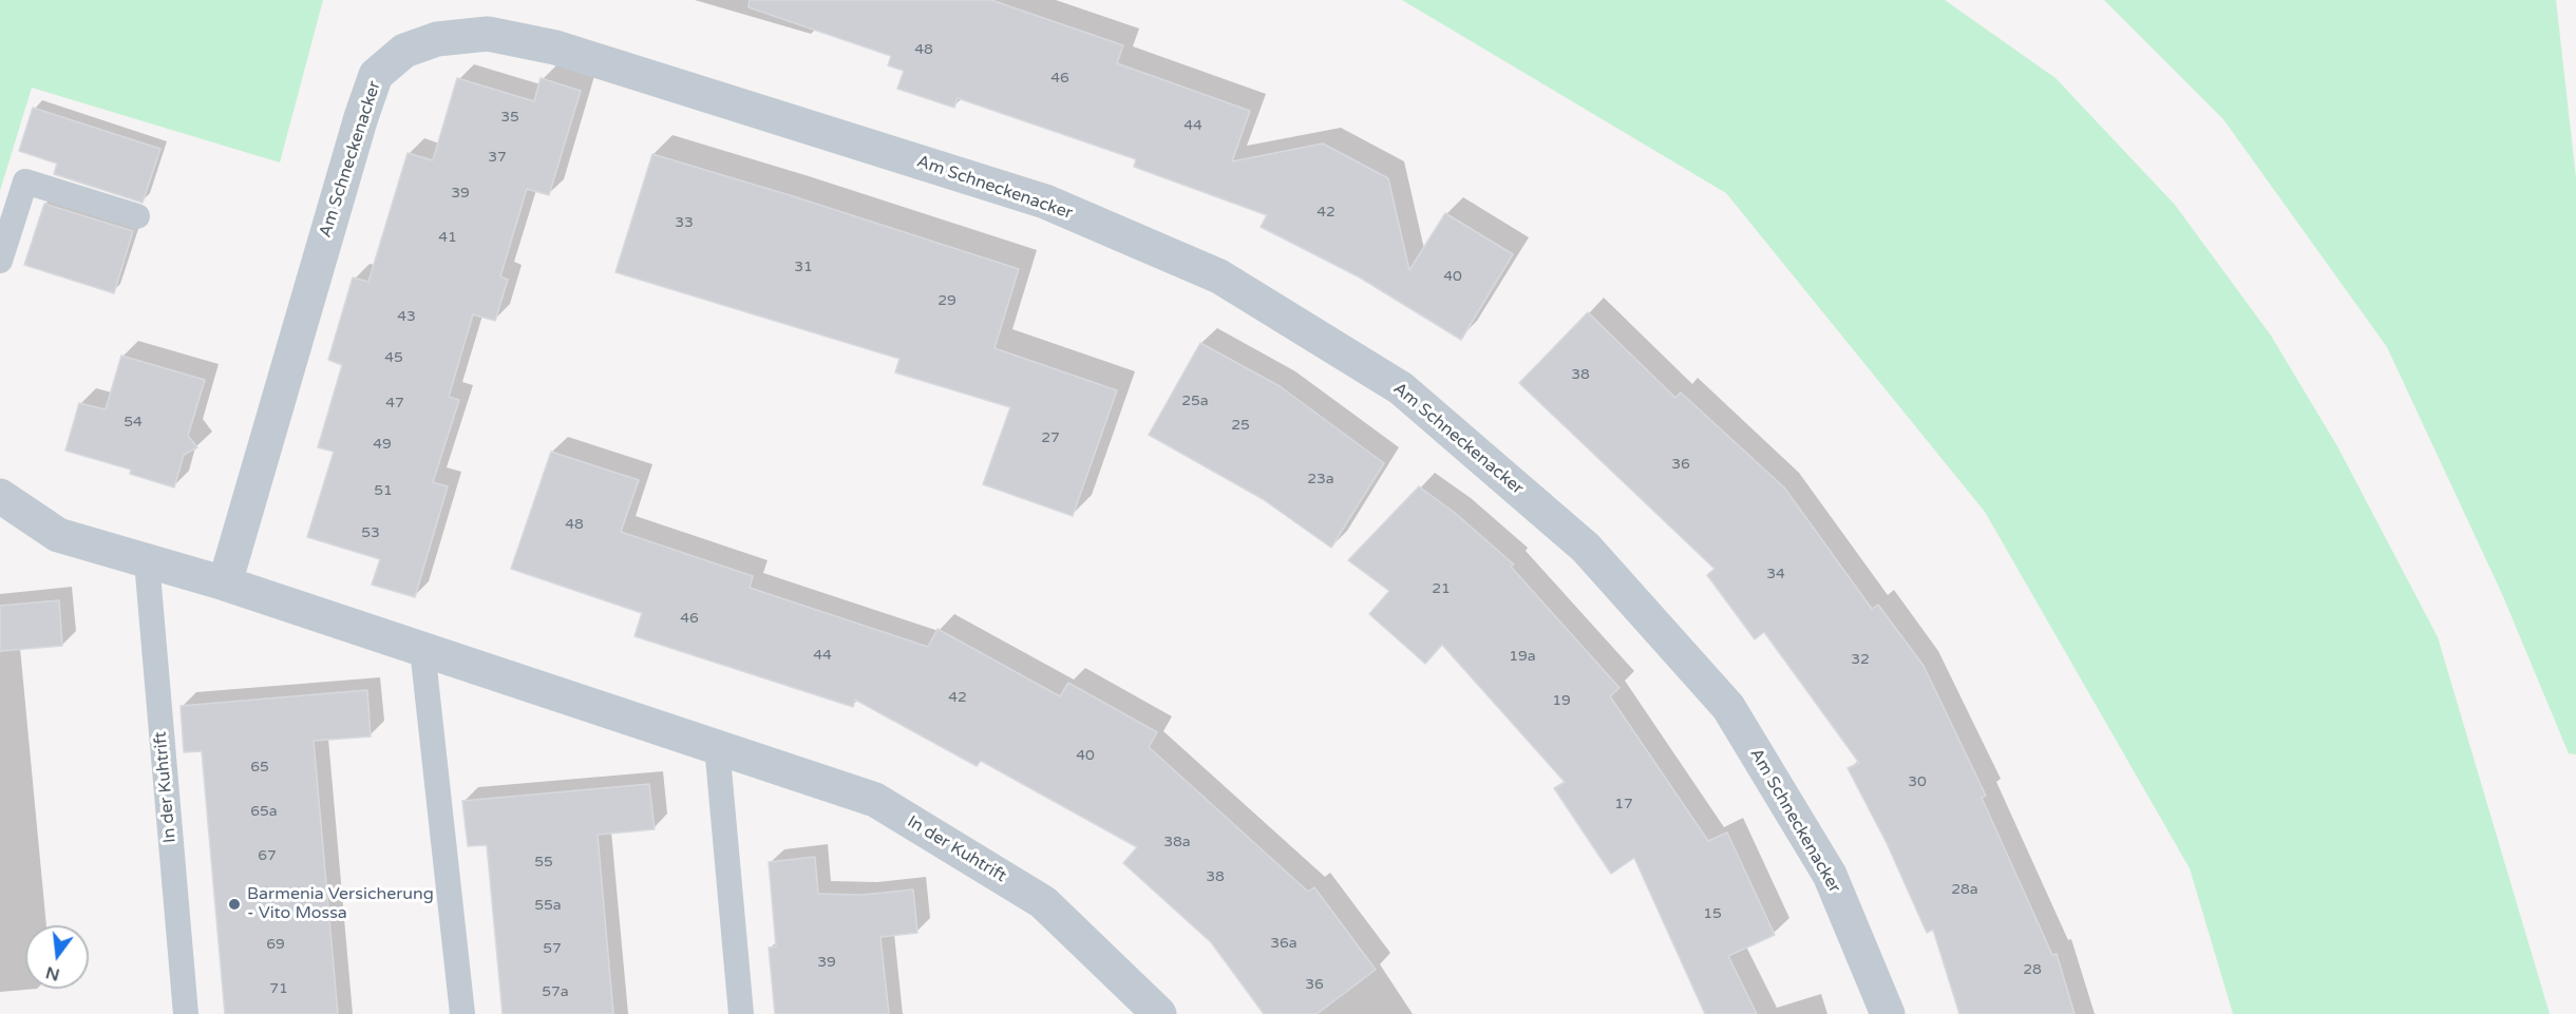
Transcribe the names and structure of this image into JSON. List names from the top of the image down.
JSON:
{
  "streets": {
    "street": ["Am Schneckenacker", "In der Kuhtrift"]
  },
  "crossings": [
    ["Am Schneckenacker", "In der Kuhtrift"]
  ],
  "places": ["Barmenia Versicherung - Vito Mossa"],
  "house_numbers": [
    "48",
    "46",
    "35",
    "44",
    "37",
    "39",
    "42",
    "33",
    "41",
    "31",
    "40",
    "29",
    "43",
    "45",
    "38",
    "25a",
    "47",
    "54",
    "25",
    "27",
    "49",
    "36",
    "23a",
    "51",
    "48",
    "53",
    "34",
    "21",
    "46",
    "44",
    "19a",
    "32",
    "42",
    "19",
    "40",
    "65",
    "30",
    "17",
    "65a",
    "38a",
    "67",
    "55",
    "38",
    "28a",
    "55a",
    "15",
    "36a",
    "69",
    "57",
    "39",
    "28",
    "36",
    "71",
    "57a"
  ],
  "north": "bottom"
}
